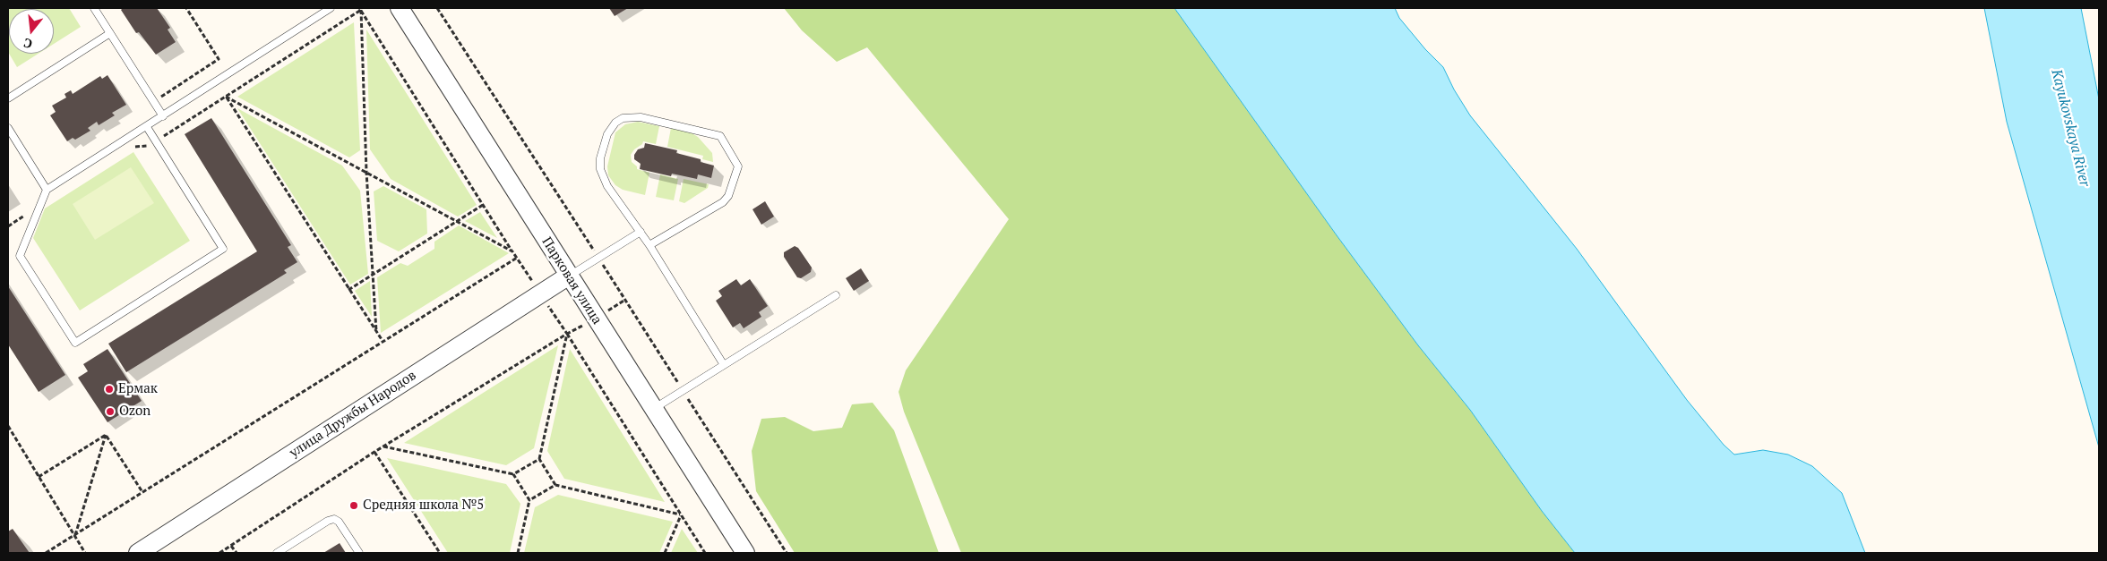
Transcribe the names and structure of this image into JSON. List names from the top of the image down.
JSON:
{
  "streets": {
    "street": ["Парковая улица", "улица Дружбы Народов"]
  },
  "crossings": [
    ["Парковая улица", "улица Дружбы Народов"]
  ],
  "water": ["Kayukovskaya River"],
  "places": ["Ермак", "Ozon", "Средняя школа №5"],
  "north": "bottom"
}
